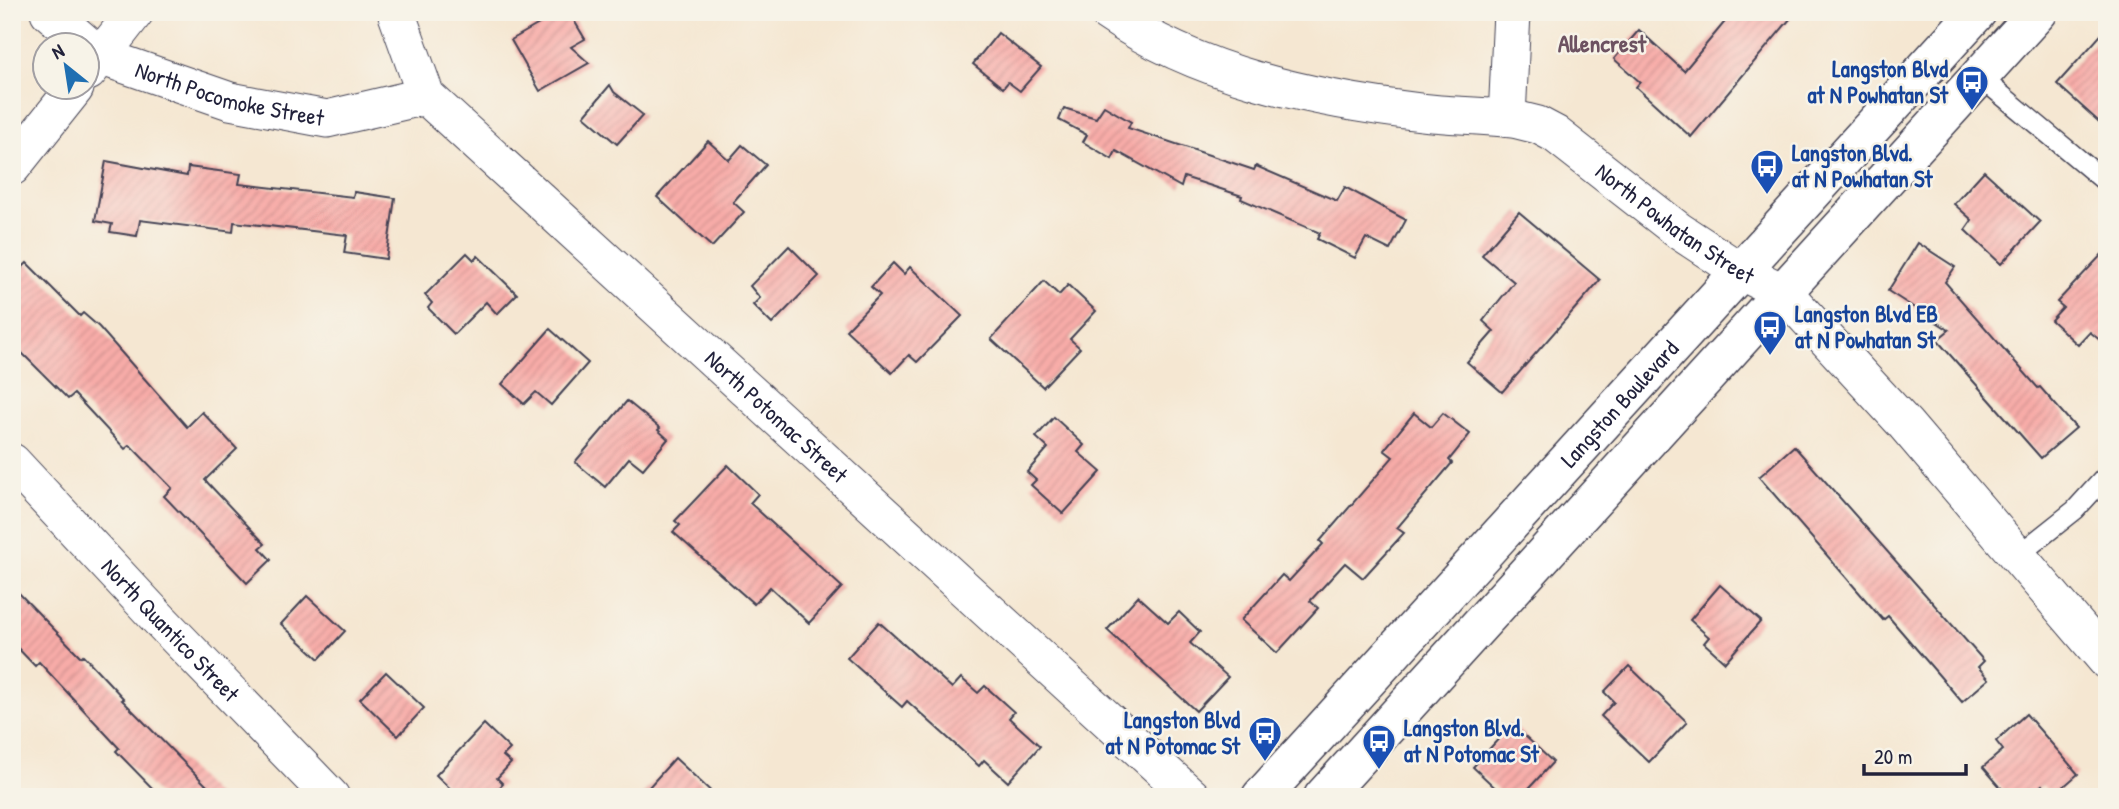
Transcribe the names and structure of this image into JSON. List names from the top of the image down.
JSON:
{
  "streets": {
    "main road": ["Langston Boulevard"],
    "street": [
      "North Pocomoke Street",
      "North Powhatan Street",
      "North Potomac Street",
      "North Quantico Street"
    ]
  },
  "crossings": [
    ["North Pocomoke Street", "North Potomac Street"],
    ["North Powhatan Street", "Langston Boulevard"]
  ],
  "districts": ["Allencrest"],
  "places": {
    "bus stop": [
      "Langston Blvd at N Powhatan St",
      "Langston Blvd. at N Powhatan St",
      "Langston Blvd EB at N Powhatan St",
      "Langston Blvd at N Potomac St",
      "Langston Blvd. at N Potomac St"
    ]
  },
  "scale_bar": "20 m",
  "north": "top left"
}
